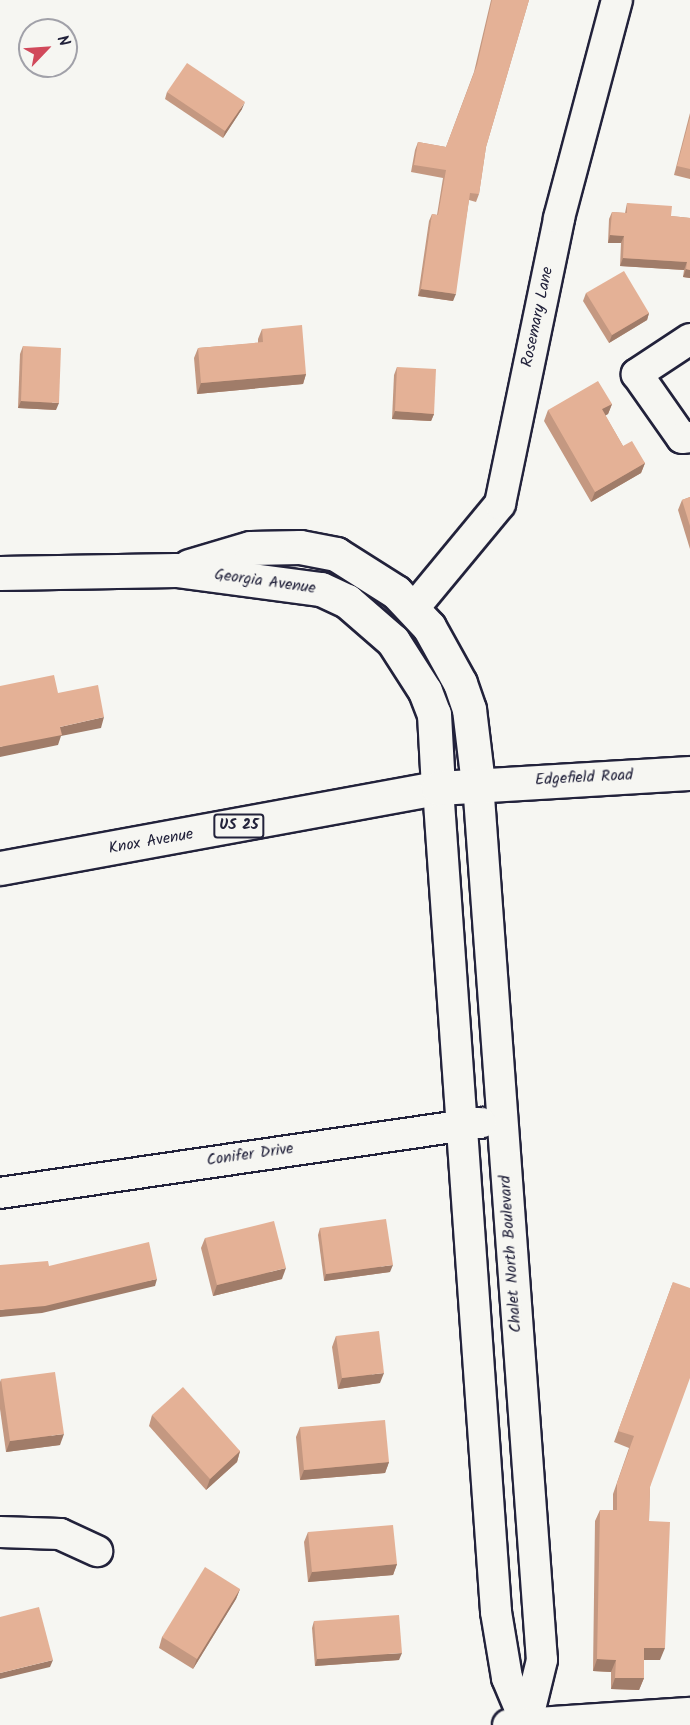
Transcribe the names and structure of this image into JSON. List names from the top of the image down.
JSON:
{
  "streets": {
    "main road": [
      "Georgia Avenue",
      "Edgefield Road",
      "US 25",
      "Knox Avenue"
    ],
    "street": ["Rosemary Lane", "Conifer Drive", "Chalet North Boulevard"]
  },
  "crossings": [
    ["Rosemary Lane", "Georgia Avenue"],
    ["Georgia Avenue", "Edgefield Road"],
    ["Georgia Avenue", "Knox Avenue"],
    ["Georgia Avenue", "Chalet North Boulevard"],
    ["Edgefield Road", "Knox Avenue"],
    ["Edgefield Road", "Chalet North Boulevard"],
    ["Knox Avenue", "Chalet North Boulevard"],
    ["Conifer Drive", "Chalet North Boulevard"]
  ],
  "north": "top right"
}
